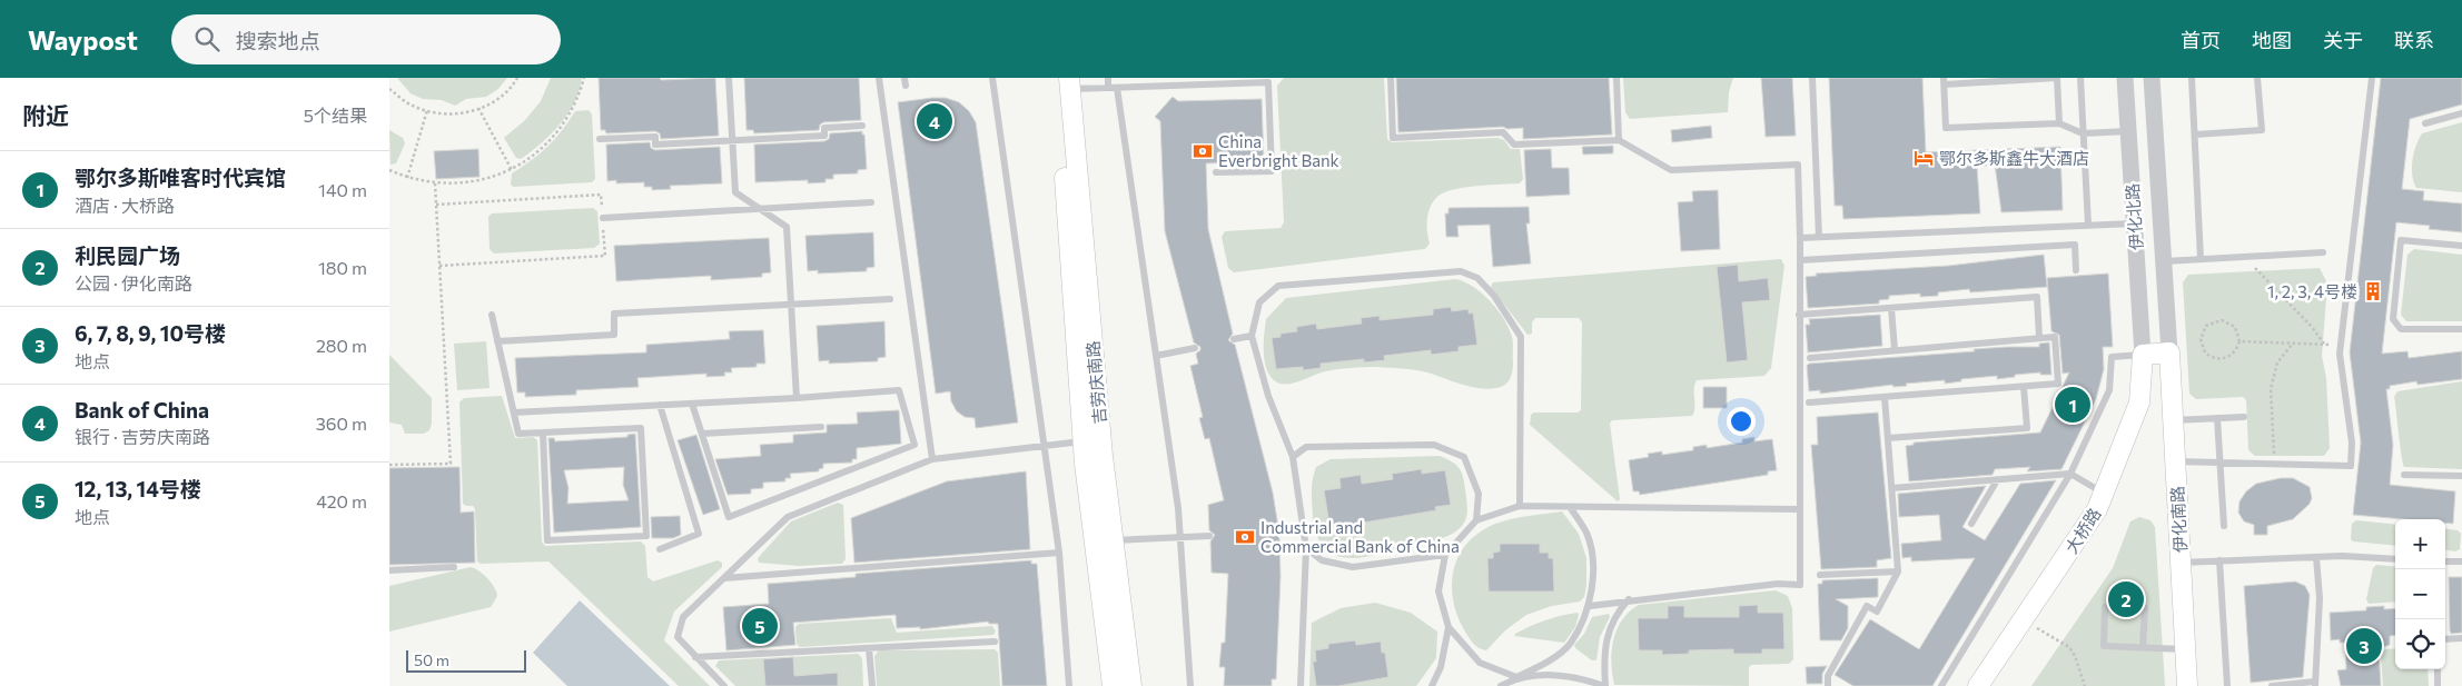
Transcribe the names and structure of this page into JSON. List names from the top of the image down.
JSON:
{
  "streets": {
    "main road": ["吉劳庆南路", "伊化南路", "大桥路"],
    "street": ["伊化北路"]
  },
  "crossings": [
    ["伊化北路", "伊化南路"],
    ["伊化北路", "大桥路"]
  ],
  "places": {
    "bank": ["China Everbright Bank", "Industrial and Commercial Bank of China"],
    "hotel": ["鄂尔多斯鑫牛大酒店"],
    "building": ["1, 2, 3, 4号楼"]
  },
  "scale_bar": "50 m",
  "page": {
    "header": "Waypost",
    "search": "搜索地点",
    "nav": [
      "首页",
      "地图",
      "关于",
      "联系"
    ],
    "heading": ["附近", "5个结果"],
    "pins": [
      "4",
      "1",
      "2",
      "5",
      "3"
    ],
    "list": [
      {
        "mark": "1",
        "name": "鄂尔多斯唯客时代宾馆",
        "note": "酒店 · 大桥路",
        "value": "140 m"
      },
      {
        "mark": "2",
        "name": "利民园广场",
        "note": "公园 · 伊化南路",
        "value": "180 m"
      },
      {
        "mark": "3",
        "name": "6, 7, 8, 9, 10号楼",
        "note": "地点",
        "value": "280 m"
      },
      {
        "mark": "4",
        "name": "Bank of China",
        "note": "银行 · 吉劳庆南路",
        "value": "360 m"
      },
      {
        "mark": "5",
        "name": "12, 13, 14号楼",
        "note": "地点",
        "value": "420 m"
      }
    ],
    "map_buttons": ["+", "−"],
    "scale": "50 m"
  }
}
